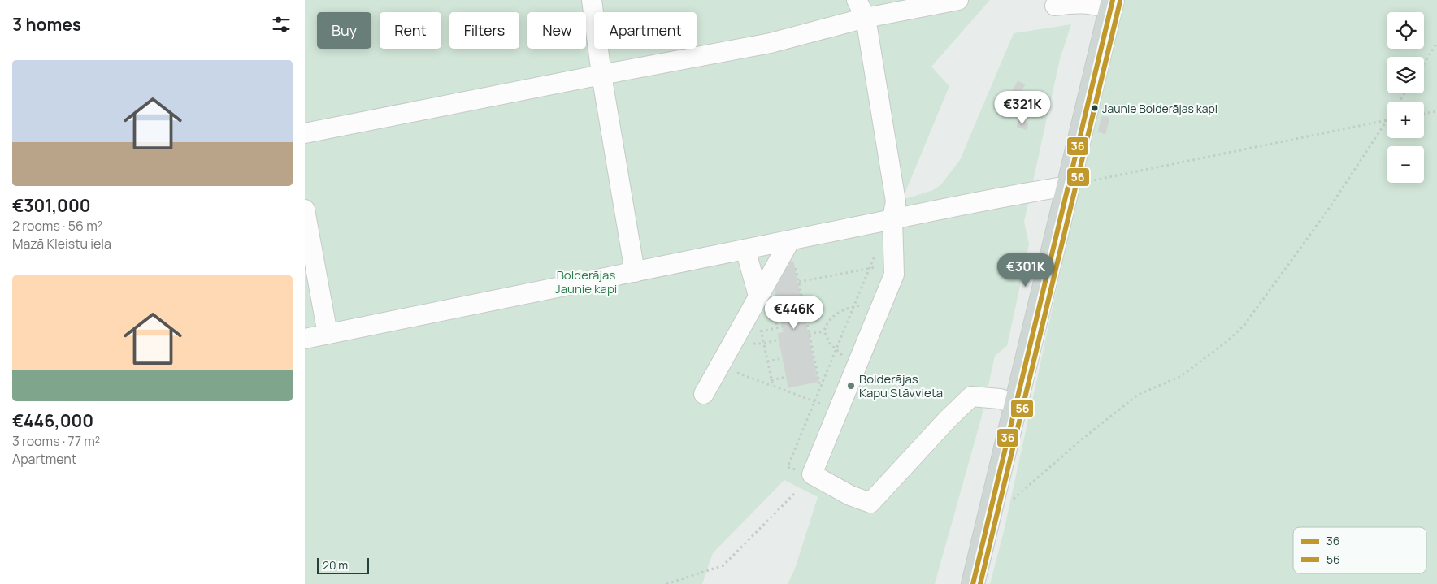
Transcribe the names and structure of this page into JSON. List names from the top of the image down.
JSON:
{
  "parks": ["Bolderājas Jaunie kapi"],
  "places": ["Jaunie Bolderājas kapi", "Bolderājas Kapu Stāvvieta"],
  "lines": ["transit line 36", "transit line 56"],
  "legend": ["36", "56"],
  "scale_bar": "20 m",
  "page": {
    "heading": "3 homes",
    "map_buttons": ["+", "−"],
    "chip": [
      "Buy",
      "Rent",
      "Filters",
      "New",
      "Apartment"
    ],
    "list": [
      {
        "name": "€301,000",
        "note": "2 rooms · 56 m² · Mazā Kleistu iela"
      },
      {
        "name": "€446,000",
        "note": "3 rooms · 77 m² · Apartment"
      }
    ],
    "price": ["€321K", "€301K", "€446K"],
    "scale": "20 m"
  }
}
